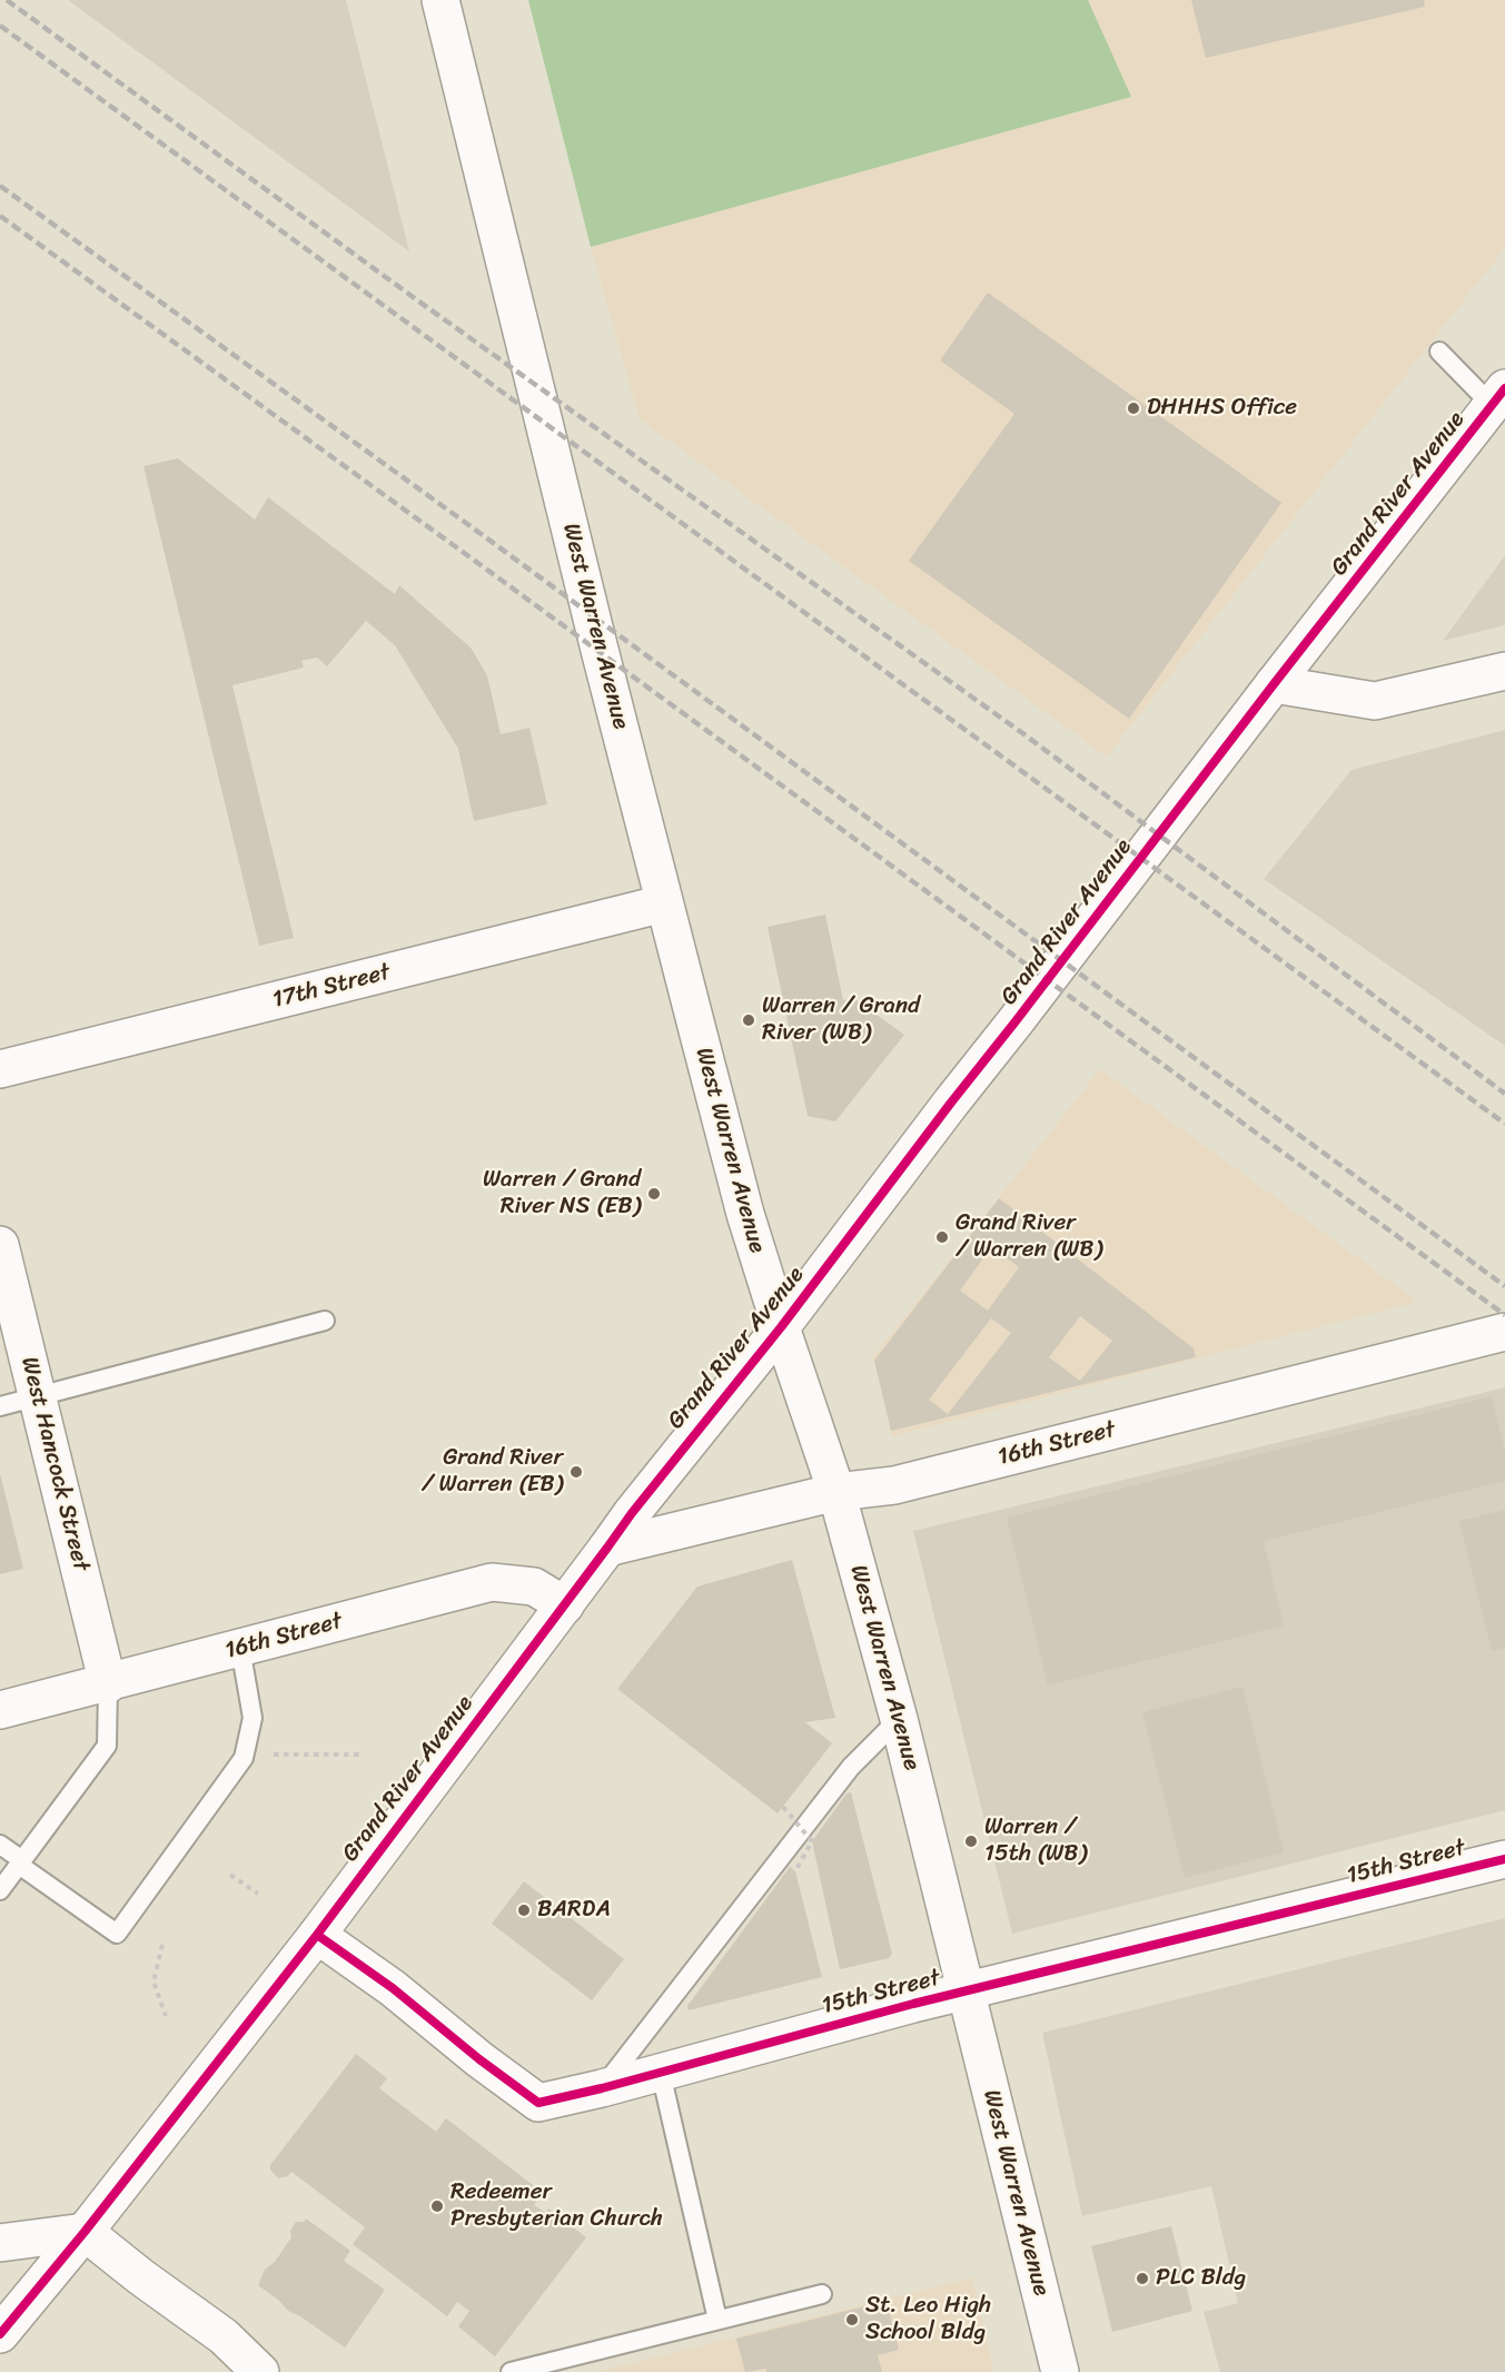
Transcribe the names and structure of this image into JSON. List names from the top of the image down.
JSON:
{
  "streets": {
    "main road": [
      "Grand River Avenue",
      "West Warren Avenue",
      "17th Street",
      "16th Street",
      "West Hancock Street",
      "15th Street"
    ]
  },
  "crossings": [
    ["Grand River Avenue", "West Warren Avenue"],
    ["Grand River Avenue", "16th Street"],
    ["Grand River Avenue", "15th Street"],
    ["West Warren Avenue", "17th Street"],
    ["West Warren Avenue", "16th Street"],
    ["West Warren Avenue", "15th Street"],
    ["16th Street", "West Hancock Street"]
  ],
  "places": [
    "DHHHS Office",
    "Warren / Grand River (WB)",
    "Warren / Grand River NS (EB)",
    "Grand River / Warren (WB)",
    "Grand River / Warren (EB)",
    "Warren / 15th (WB)",
    "BARDA",
    "Redeemer Presbyterian Church",
    "PLC Bldg",
    "St. Leo High School Bldg"
  ]
}
